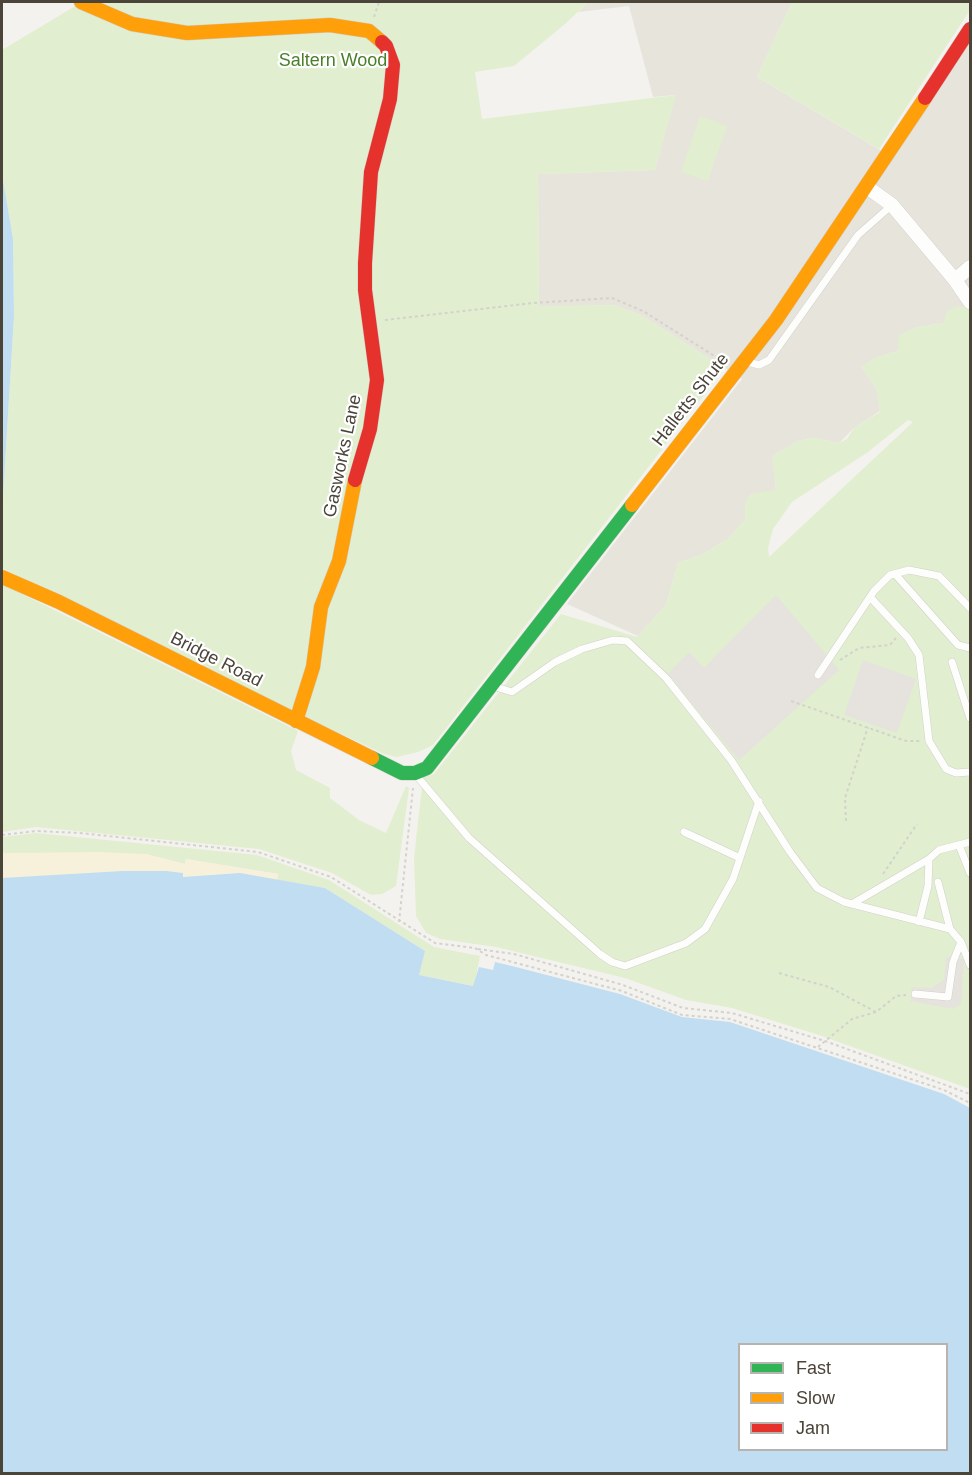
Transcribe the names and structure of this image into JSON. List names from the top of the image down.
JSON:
{
  "streets": {
    "main road": ["Halletts Shute", "Gasworks Lane", "Bridge Road"]
  },
  "crossings": [
    ["Halletts Shute", "Bridge Road"],
    ["Gasworks Lane", "Bridge Road"]
  ],
  "parks": ["Saltern Wood"],
  "legend": ["Fast", "Slow", "Jam"]
}
